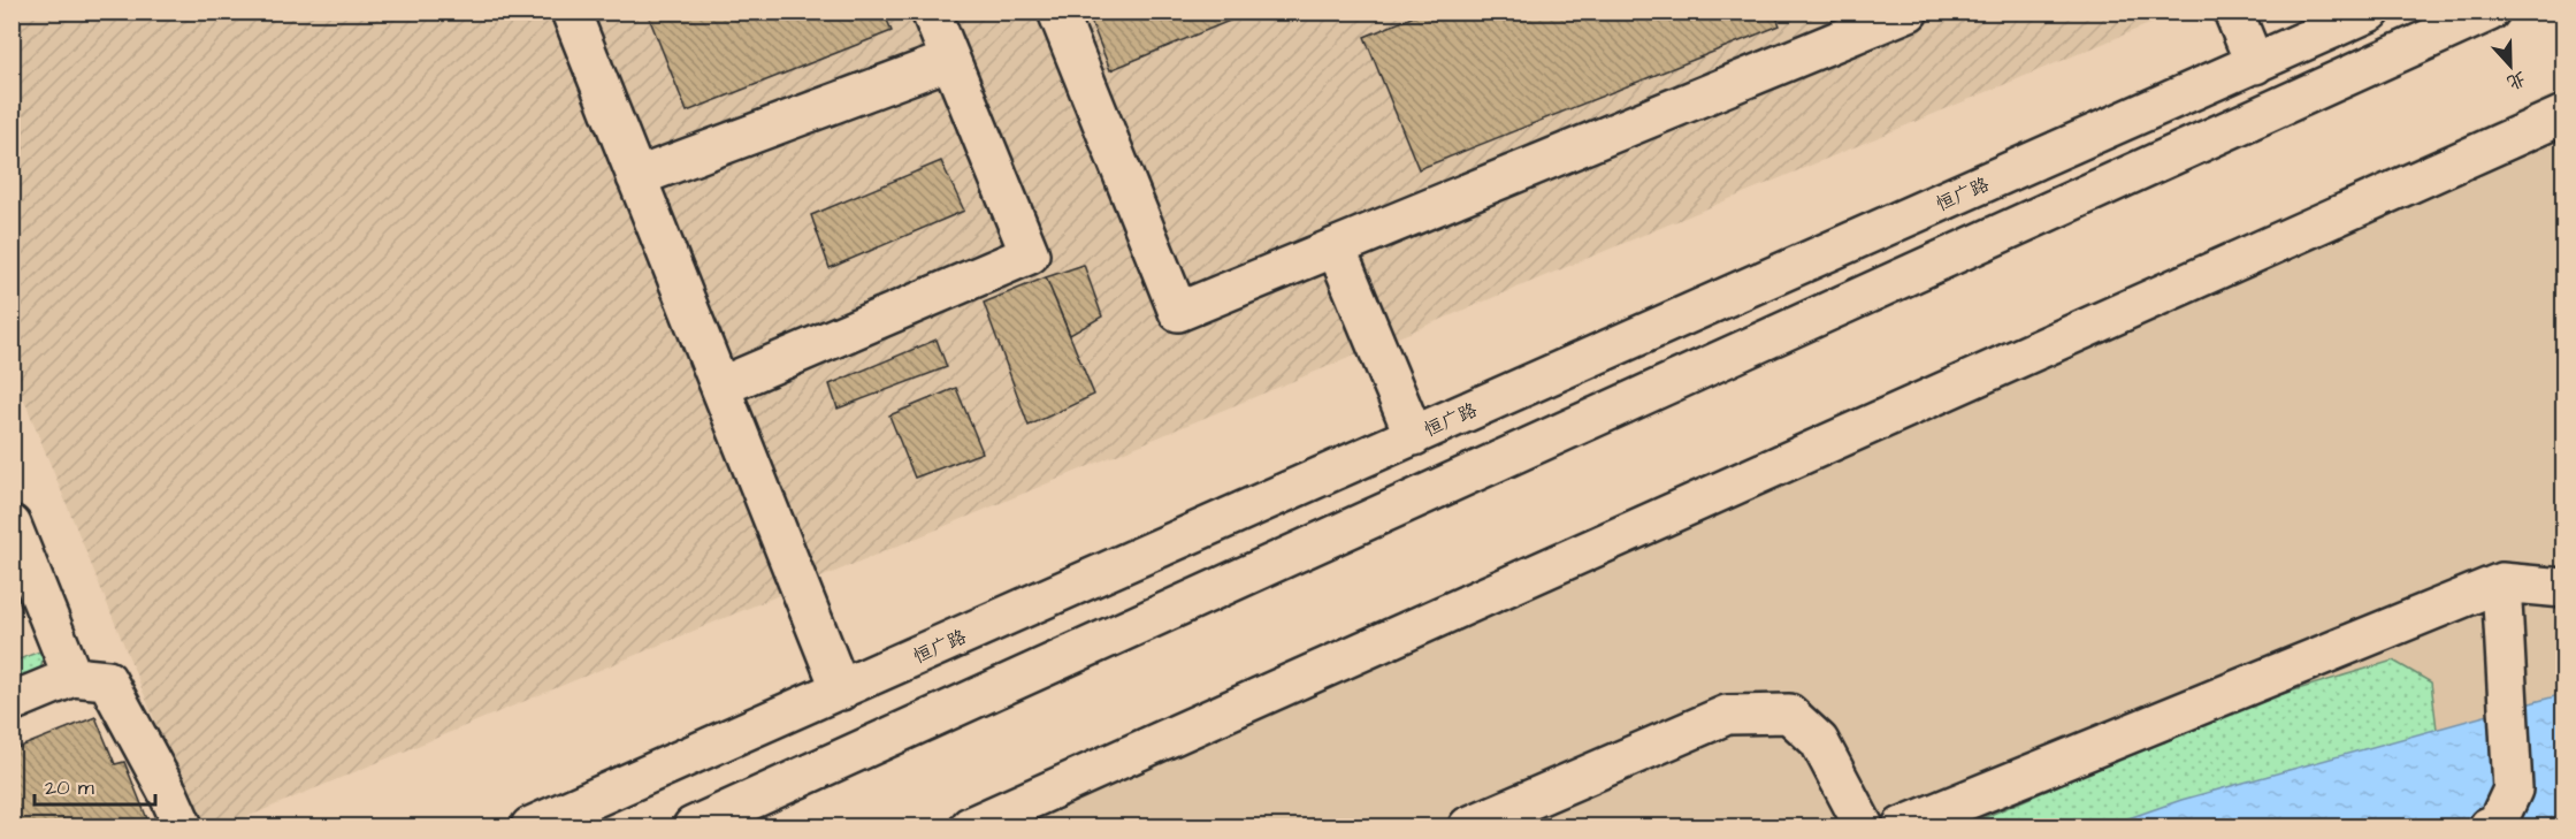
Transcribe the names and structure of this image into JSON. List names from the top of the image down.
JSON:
{
  "streets": {
    "street": ["恒广路"]
  },
  "scale_bar": "20 m",
  "north": "bottom"
}
